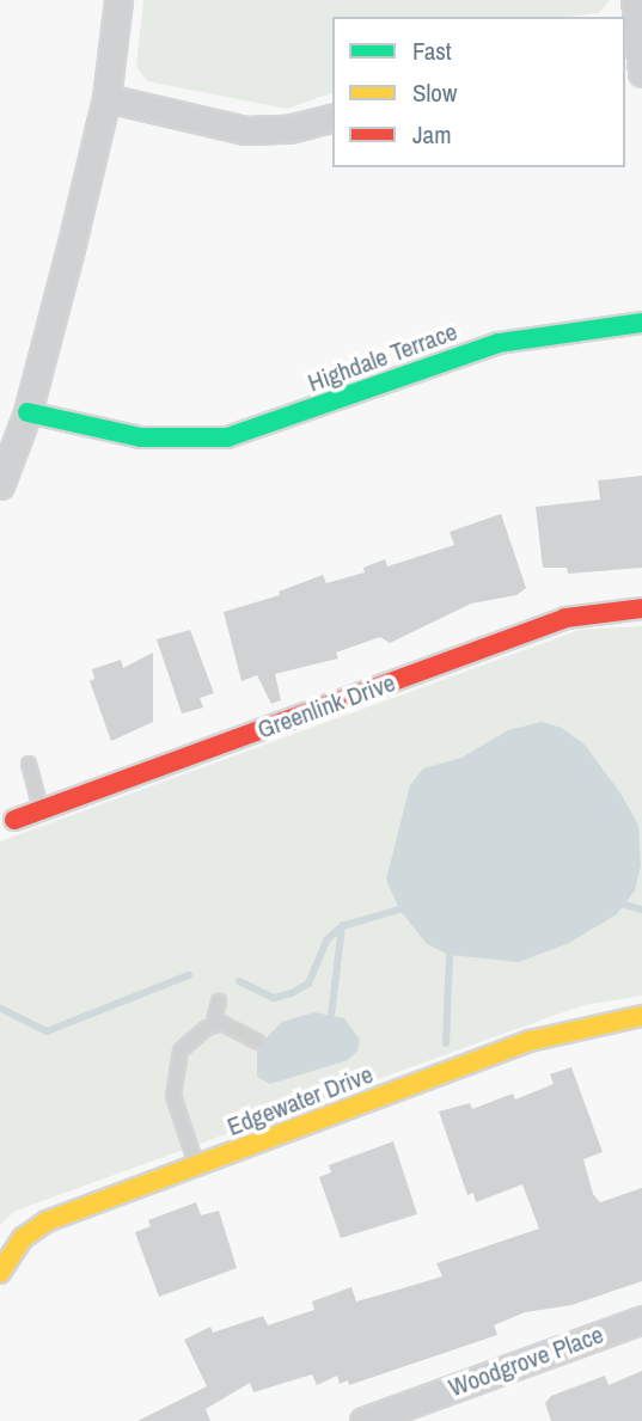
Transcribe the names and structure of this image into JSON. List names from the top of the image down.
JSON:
{
  "streets": {
    "street": [
      "Highdale Terrace",
      "Greenlink Drive",
      "Edgewater Drive",
      "Woodgrove Place"
    ]
  },
  "legend": ["Fast", "Slow", "Jam"]
}
